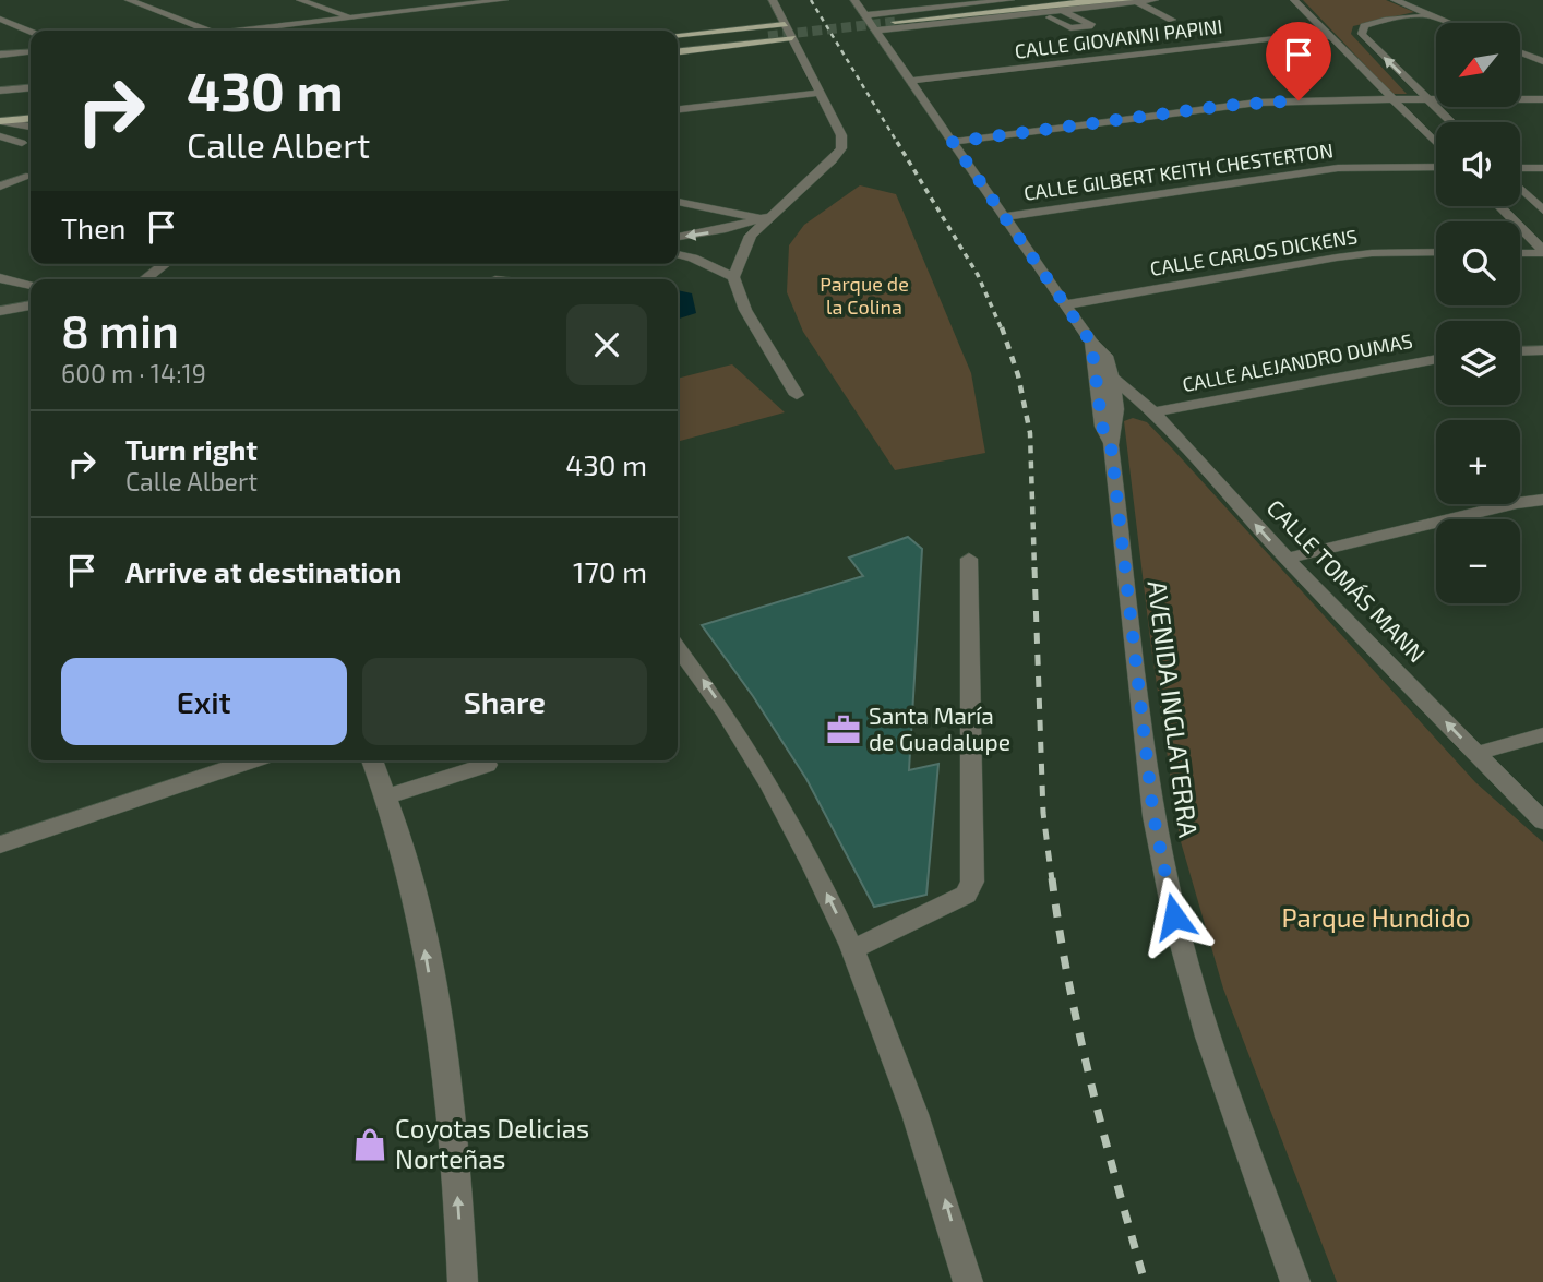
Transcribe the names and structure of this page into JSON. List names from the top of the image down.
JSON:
{
  "streets": {
    "street": [
      "CALLE GIOVANNI PAPINI",
      "CALLE GILBERT KEITH CHESTERTON",
      "CALLE CARLOS DICKENS",
      "CALLE ALEJANDRO DUMAS",
      "CALLE TOMÁS MANN",
      "AVENIDA INGLATERRA"
    ]
  },
  "crossings": [
    ["CALLE GIOVANNI PAPINI", "AVENIDA INGLATERRA"],
    ["CALLE GILBERT KEITH CHESTERTON", "AVENIDA INGLATERRA"],
    ["CALLE CARLOS DICKENS", "AVENIDA INGLATERRA"],
    ["CALLE ALEJANDRO DUMAS", "CALLE TOMÁS MANN"],
    ["CALLE TOMÁS MANN", "AVENIDA INGLATERRA"]
  ],
  "one_way": ["CALLE TOMÁS MANN"],
  "parks": ["Parque de la Colina", "Parque Hundido"],
  "places": {
    "office": ["Santa María de Guadalupe"],
    "shop": ["Coyotas Delicias Norteñas"]
  },
  "north": "bottom left",
  "page": {
    "map_buttons": ["+", "−"],
    "turn": ["430 m", "Calle Albert"],
    "then": "Then",
    "heading": ["8 min", "600 m · 14:19"],
    "list": [
      {
        "name": "Turn right",
        "note": "Calle Albert",
        "value": "430 m"
      },
      {
        "name": "Arrive at destination",
        "value": "170 m"
      }
    ],
    "buttons": ["Exit", "Share"]
  }
}
